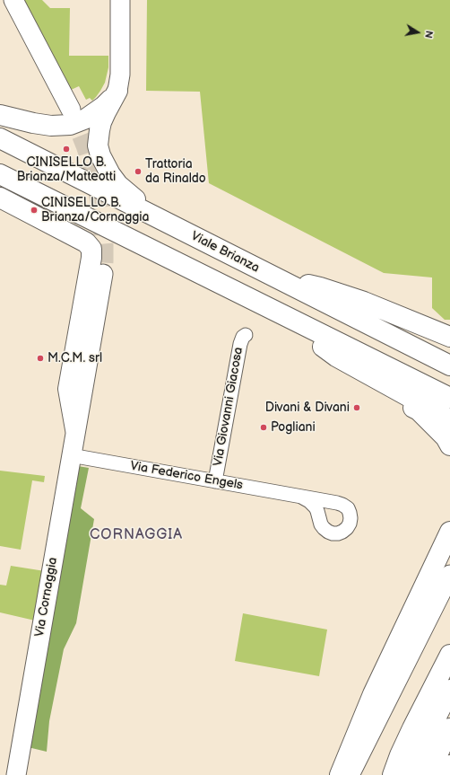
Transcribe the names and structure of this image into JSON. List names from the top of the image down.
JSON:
{
  "streets": {
    "highway": ["Viale Brianza"],
    "street": ["Via Giovanni Giacosa", "Via Federico Engels", "Via Cornaggia"]
  },
  "crossings": [
    ["Via Giovanni Giacosa", "Via Federico Engels"],
    ["Via Federico Engels", "Via Cornaggia"]
  ],
  "districts": ["CORNAGGIA"],
  "places": [
    "CINISELLO B. Brianza/Matteotti",
    "Trattoria da Rinaldo",
    "CINISELLO B. Brianza/Cornaggia",
    "M.C.M. srl",
    "Divani & Divani",
    "Pogliani"
  ],
  "north": "right"
}
